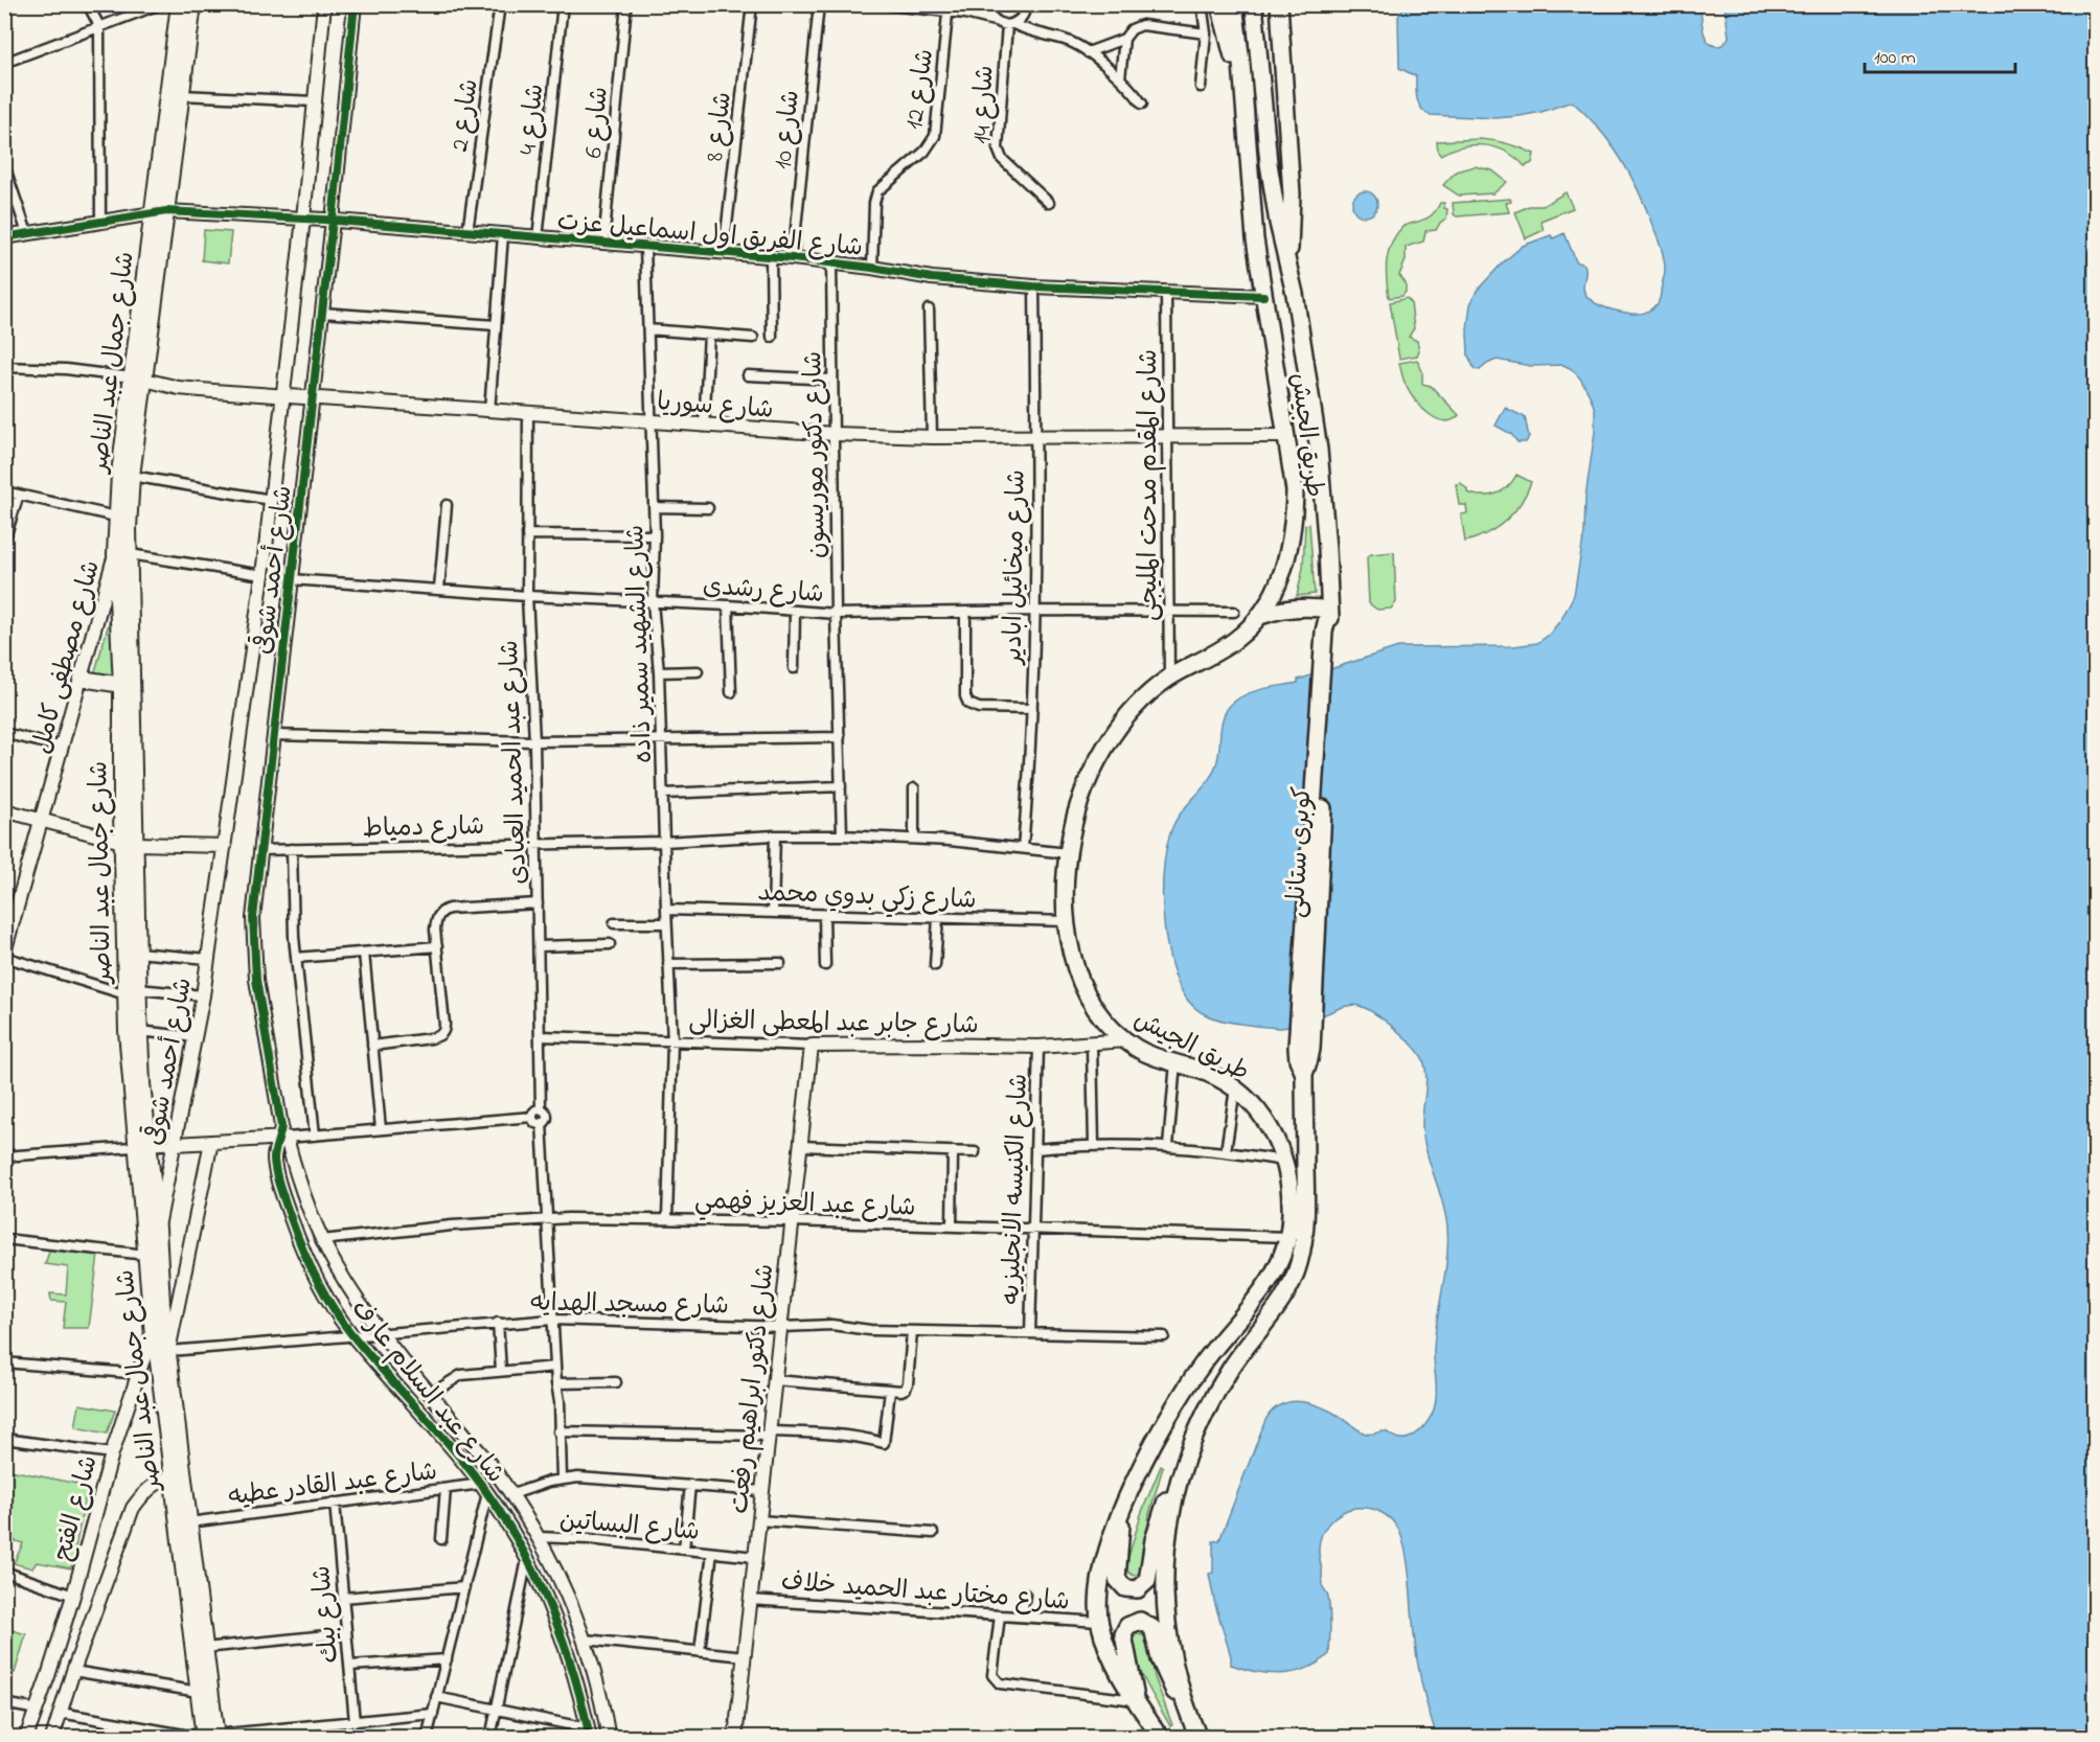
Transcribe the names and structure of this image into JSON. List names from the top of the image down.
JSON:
{
  "streets": {
    "highway": ["طريق الجيش", "كوبرى ستانلى"],
    "main road": ["شارع جمال عبد الناصر"],
    "street": [
      "شارع 12",
      "شارع 14",
      "شارع 2",
      "شارع 4",
      "شارع 6",
      "شارع 8",
      "شارع 10",
      "شارع الفريق اول اسماعيل عزت",
      "شارع سوريا",
      "شارع دكتور موريسون",
      "شارع المقدم مدحت المليجى",
      "شارع ميخائيل ابادير",
      "شارع أحمد شوقى",
      "شارع رشدى",
      "شارع الشهيد سمير ذاده",
      "شارع مصطفى كامل",
      "شارع عبد الحميد العبادى",
      "شارع دمياط",
      "شارع زكي بدوي محمد",
      "شارع جابر عبد المعطى الغزالى",
      "شارع الكنيسه الانجليزيه",
      "شارع عبد العزيز فهمي",
      "شارع مسجد الهدايه",
      "شارع دكتور ابراهيم رفعت",
      "شارع عبد السلام عارف",
      "شارع عبد القادر عطيه",
      "شارع الفتح",
      "شارع البساتين",
      "شارع مختار عبد الحميد خلاف",
      "شارع بيك"
    ]
  },
  "crossings": [
    ["شارع 12", "شارع الفريق اول اسماعيل عزت"],
    ["شارع 2", "شارع الفريق اول اسماعيل عزت"],
    ["شارع 4", "شارع الفريق اول اسماعيل عزت"],
    ["شارع 6", "شارع الفريق اول اسماعيل عزت"],
    ["شارع 8", "شارع الفريق اول اسماعيل عزت"],
    ["شارع 10", "شارع الفريق اول اسماعيل عزت"],
    ["شارع الفريق اول اسماعيل عزت", "شارع جمال عبد الناصر"],
    ["شارع الفريق اول اسماعيل عزت", "طريق الجيش"],
    ["شارع الفريق اول اسماعيل عزت", "شارع دكتور موريسون"],
    ["شارع الفريق اول اسماعيل عزت", "شارع المقدم مدحت المليجى"],
    ["شارع الفريق اول اسماعيل عزت", "شارع ميخائيل ابادير"],
    ["شارع الفريق اول اسماعيل عزت", "شارع أحمد شوقى"],
    ["شارع الفريق اول اسماعيل عزت", "شارع الشهيد سمير ذاده"],
    ["شارع جمال عبد الناصر", "شارع سوريا"],
    ["شارع جمال عبد الناصر", "شارع أحمد شوقى"],
    ["شارع جمال عبد الناصر", "شارع مصطفى كامل"],
    ["شارع جمال عبد الناصر", "شارع مسجد الهدايه"],
    ["شارع جمال عبد الناصر", "شارع عبد القادر عطيه"],
    ["شارع جمال عبد الناصر", "شارع الفتح"],
    ["شارع سوريا", "طريق الجيش"],
    ["شارع سوريا", "شارع دكتور موريسون"],
    ["شارع سوريا", "شارع المقدم مدحت المليجى"],
    ["شارع سوريا", "شارع ميخائيل ابادير"],
    ["شارع سوريا", "شارع أحمد شوقى"],
    ["شارع سوريا", "شارع الشهيد سمير ذاده"],
    ["شارع سوريا", "شارع عبد الحميد العبادى"],
    ["طريق الجيش", "شارع المقدم مدحت المليجى"],
    ["طريق الجيش", "شارع دمياط"],
    ["طريق الجيش", "كوبرى ستانلى"],
    ["طريق الجيش", "شارع زكي بدوي محمد"],
    ["طريق الجيش", "شارع جابر عبد المعطى الغزالى"],
    ["طريق الجيش", "شارع عبد العزيز فهمي"],
    ["طريق الجيش", "شارع مختار عبد الحميد خلاف"],
    ["شارع دكتور موريسون", "شارع رشدى"],
    ["شارع دكتور موريسون", "شارع دمياط"],
    ["شارع المقدم مدحت المليجى", "شارع رشدى"],
    ["شارع ميخائيل ابادير", "شارع رشدى"],
    ["شارع ميخائيل ابادير", "شارع دمياط"],
    ["شارع أحمد شوقى", "شارع رشدى"],
    ["شارع أحمد شوقى", "شارع دمياط"],
    ["شارع أحمد شوقى", "شارع عبد السلام عارف"],
    ["شارع رشدى", "شارع الشهيد سمير ذاده"],
    ["شارع رشدى", "شارع عبد الحميد العبادى"],
    ["شارع الشهيد سمير ذاده", "شارع دمياط"],
    ["شارع الشهيد سمير ذاده", "شارع زكي بدوي محمد"],
    ["شارع الشهيد سمير ذاده", "شارع جابر عبد المعطى الغزالى"],
    ["شارع الشهيد سمير ذاده", "شارع عبد العزيز فهمي"],
    ["شارع عبد الحميد العبادى", "شارع دمياط"],
    ["شارع عبد الحميد العبادى", "شارع جابر عبد المعطى الغزالى"],
    ["شارع جابر عبد المعطى الغزالى", "شارع الكنيسه الانجليزيه"],
    ["شارع جابر عبد المعطى الغزالى", "شارع دكتور ابراهيم رفعت"],
    ["شارع الكنيسه الانجليزيه", "شارع عبد العزيز فهمي"],
    ["شارع الكنيسه الانجليزيه", "شارع مسجد الهدايه"],
    ["شارع عبد العزيز فهمي", "شارع دكتور ابراهيم رفعت"],
    ["شارع عبد العزيز فهمي", "شارع عبد السلام عارف"],
    ["شارع مسجد الهدايه", "شارع دكتور ابراهيم رفعت"],
    ["شارع مسجد الهدايه", "شارع عبد السلام عارف"],
    ["شارع دكتور ابراهيم رفعت", "شارع البساتين"],
    ["شارع دكتور ابراهيم رفعت", "شارع مختار عبد الحميد خلاف"],
    ["شارع عبد السلام عارف", "شارع عبد القادر عطيه"],
    ["شارع عبد السلام عارف", "شارع البساتين"],
    ["شارع عبد القادر عطيه", "شارع بيك"]
  ],
  "scale_bar": "100 m"
}
